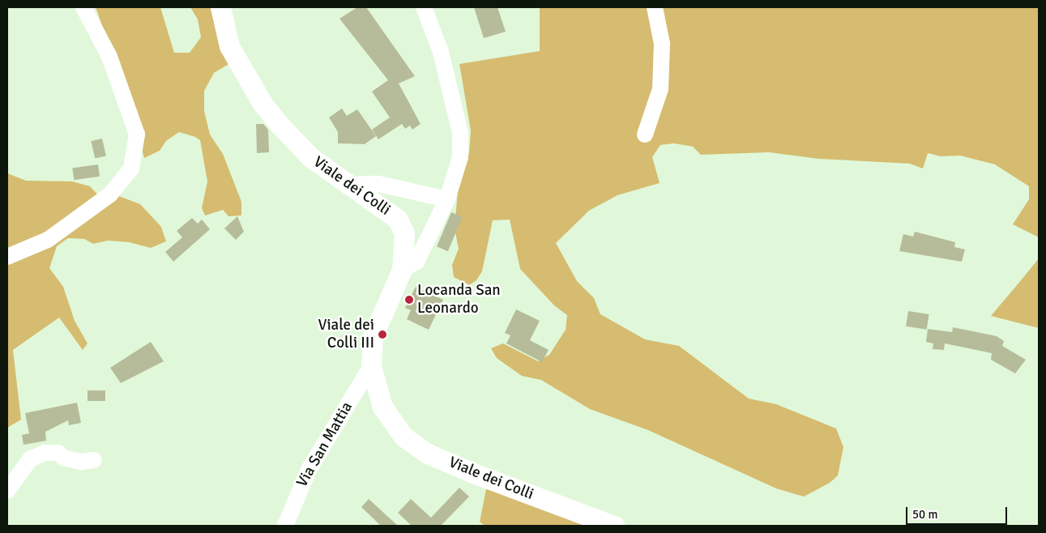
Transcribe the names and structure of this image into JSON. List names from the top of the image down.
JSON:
{
  "streets": {
    "street": ["Viale dei Colli", "Via San Mattia"]
  },
  "crossings": [
    ["Viale dei Colli", "Via San Mattia"]
  ],
  "places": ["Locanda San Leonardo", "Viale dei Colli III"],
  "scale_bar": "50 m"
}
